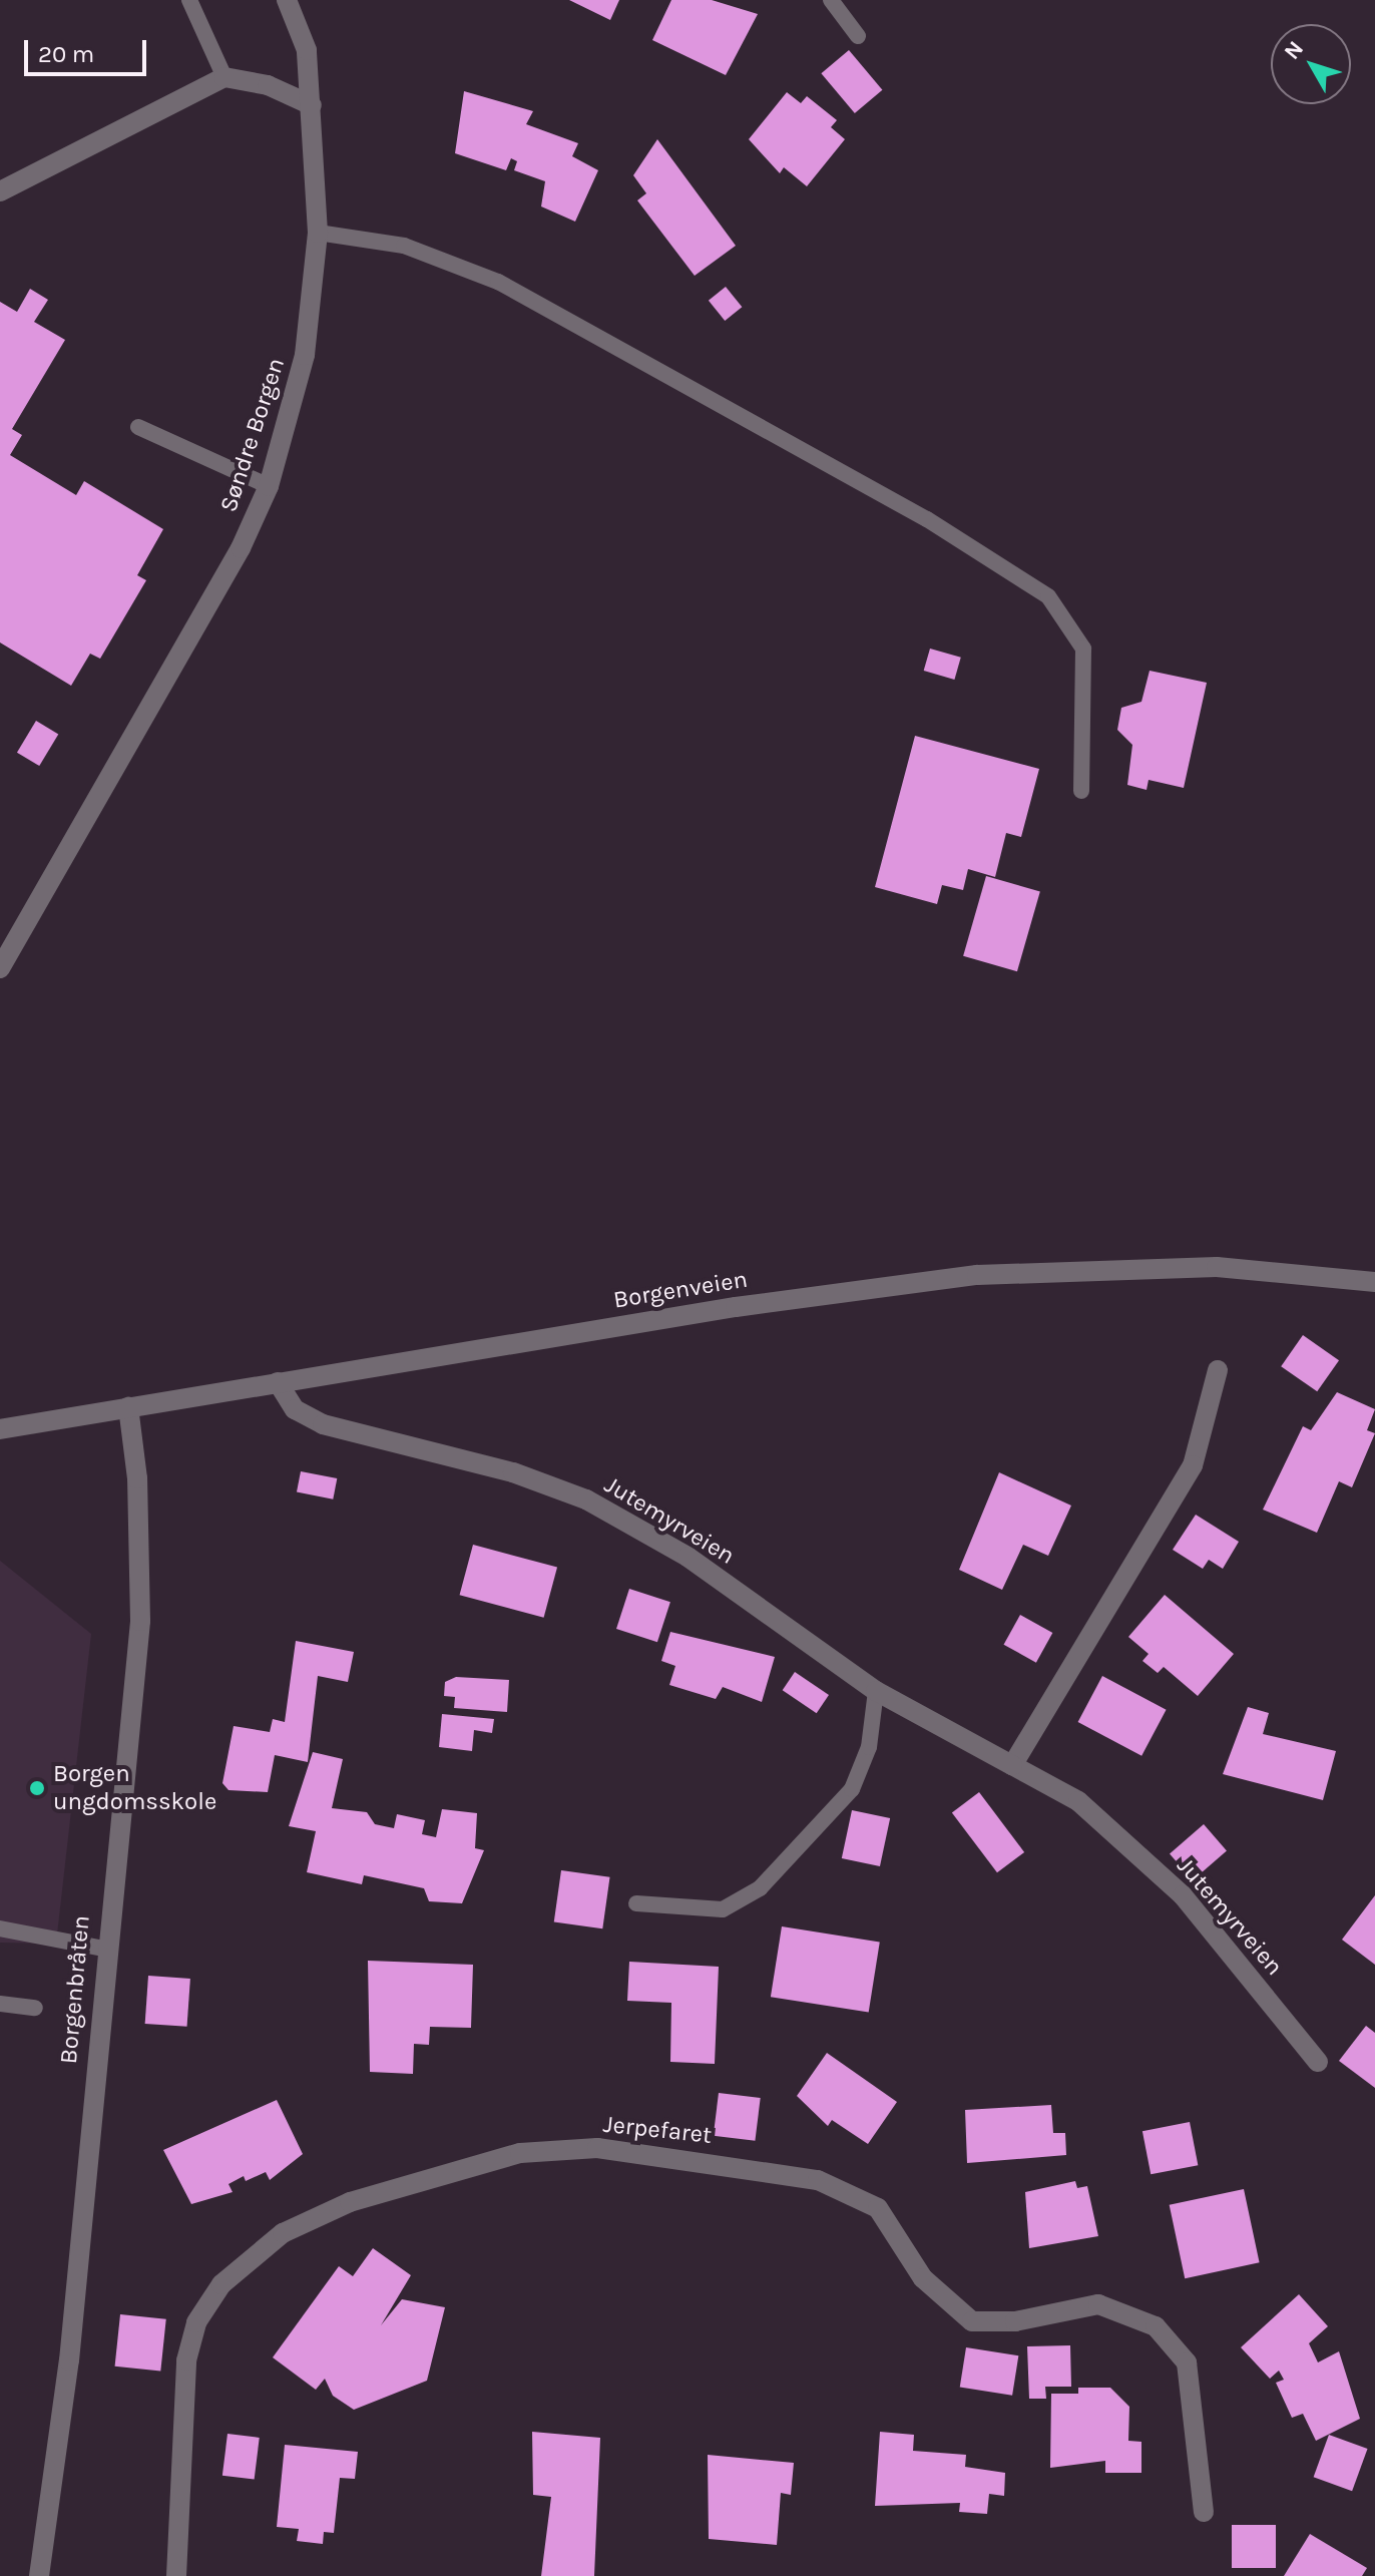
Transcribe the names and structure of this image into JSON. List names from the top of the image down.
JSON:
{
  "streets": {
    "street": [
      "Søndre Borgen",
      "Borgenveien",
      "Jutemyrveien",
      "Borgenbråten",
      "Jerpefaret"
    ]
  },
  "crossings": [
    ["Borgenveien", "Jutemyrveien"],
    ["Borgenveien", "Borgenbråten"]
  ],
  "places": ["Borgen ungdomsskole"],
  "scale_bar": "20 m",
  "north": "top left"
}
